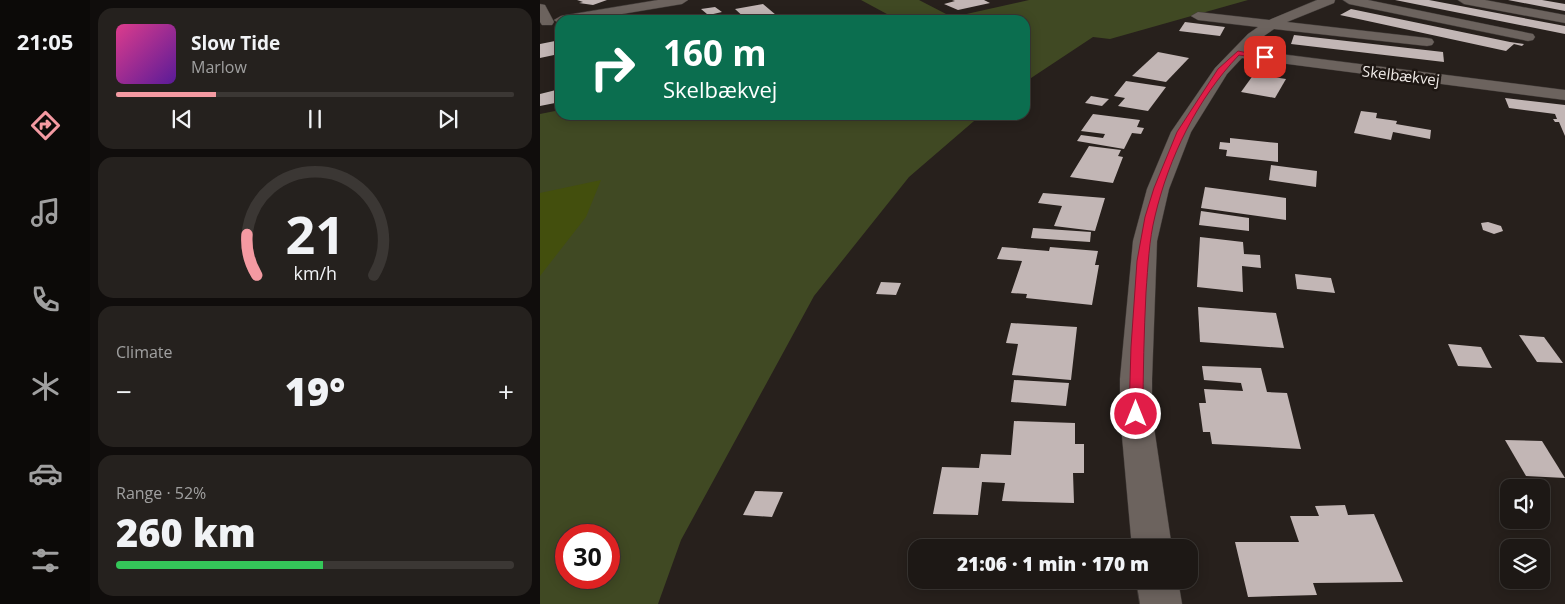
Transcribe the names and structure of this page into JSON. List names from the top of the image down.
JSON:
{
  "streets": {
    "street": ["Skelbækvej"]
  },
  "page": {
    "tabs": "21:05",
    "turn": ["160 m", "Skelbækvej"],
    "song": ["Slow Tide", "Marlow"],
    "tile": [
      "Climate",
      ["Range · 52%", "260 km"]
    ],
    "heat": ["−", "19°", "+"],
    "limit": "30",
    "trip": "21:06 · 1 min · 170 m",
    "gauge": ["21", "km/h"]
  }
}
